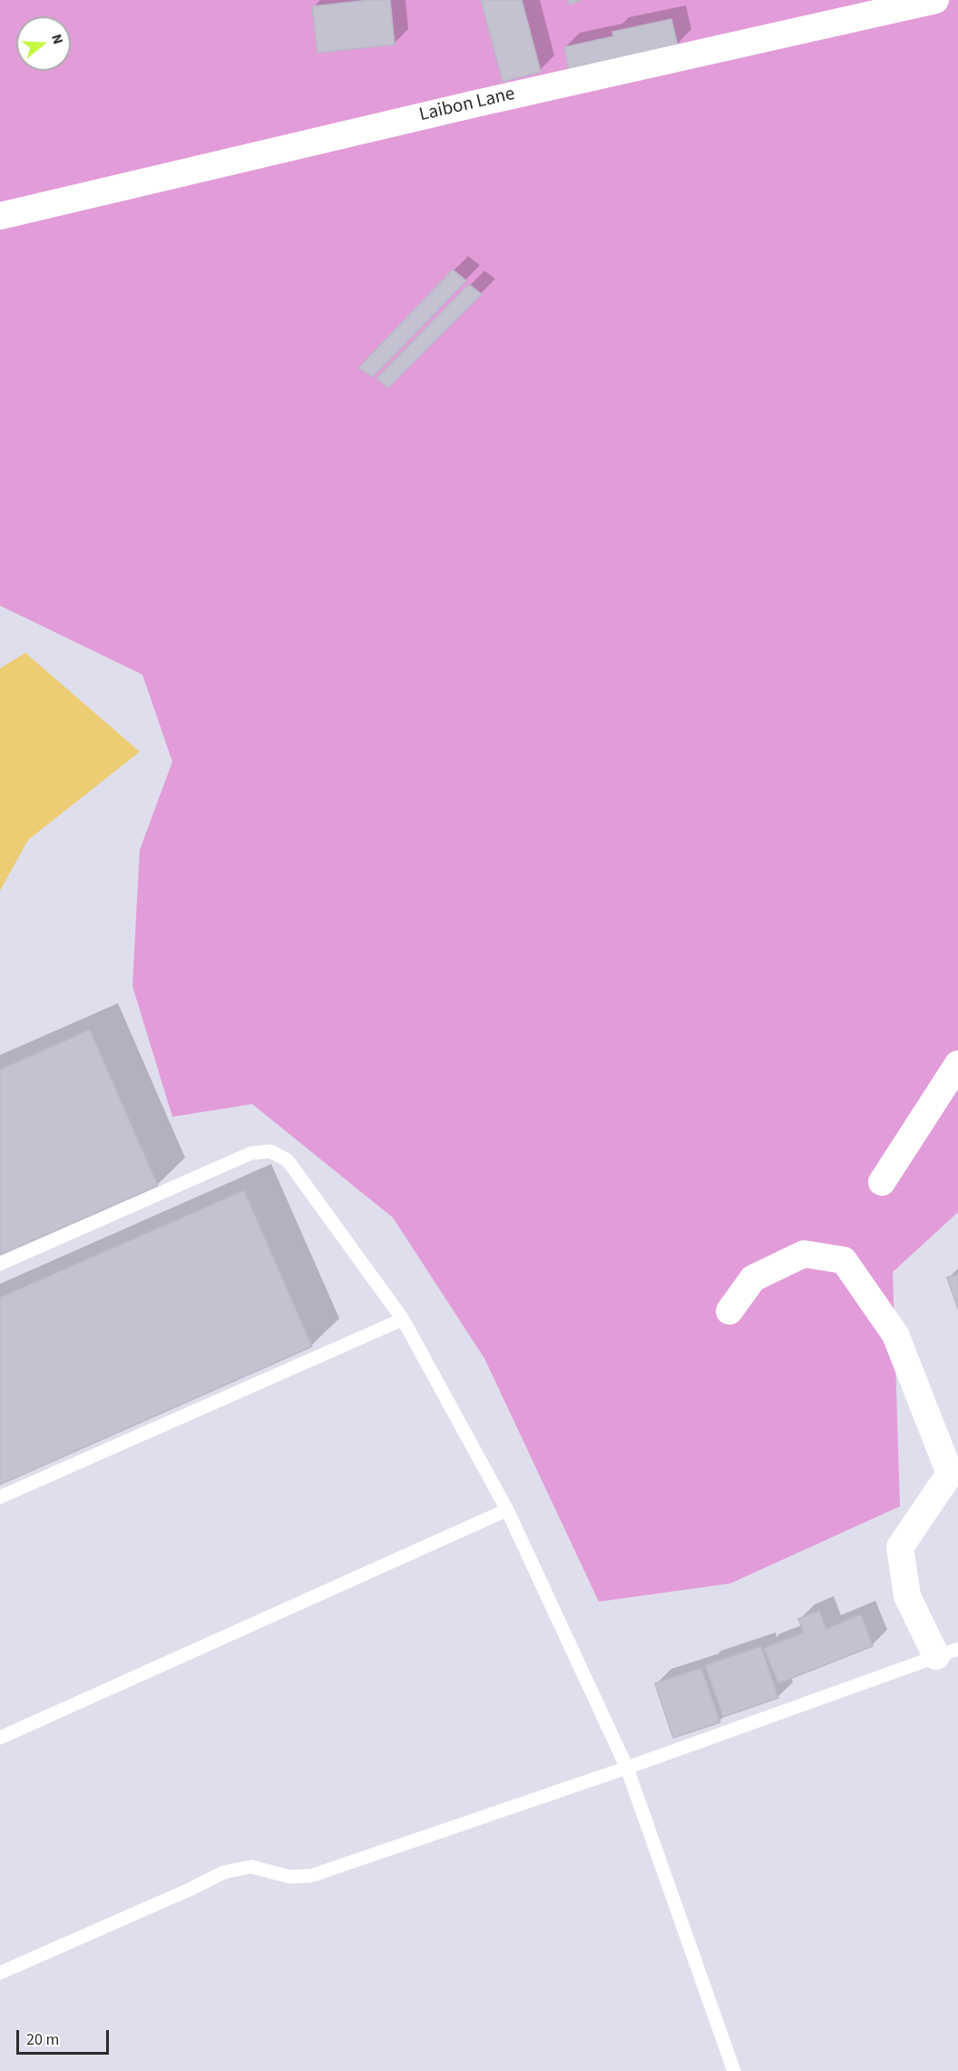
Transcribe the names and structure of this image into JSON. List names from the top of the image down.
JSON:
{
  "streets": {
    "street": ["Laibon Lane"]
  },
  "scale_bar": "20 m",
  "north": "right"
}
